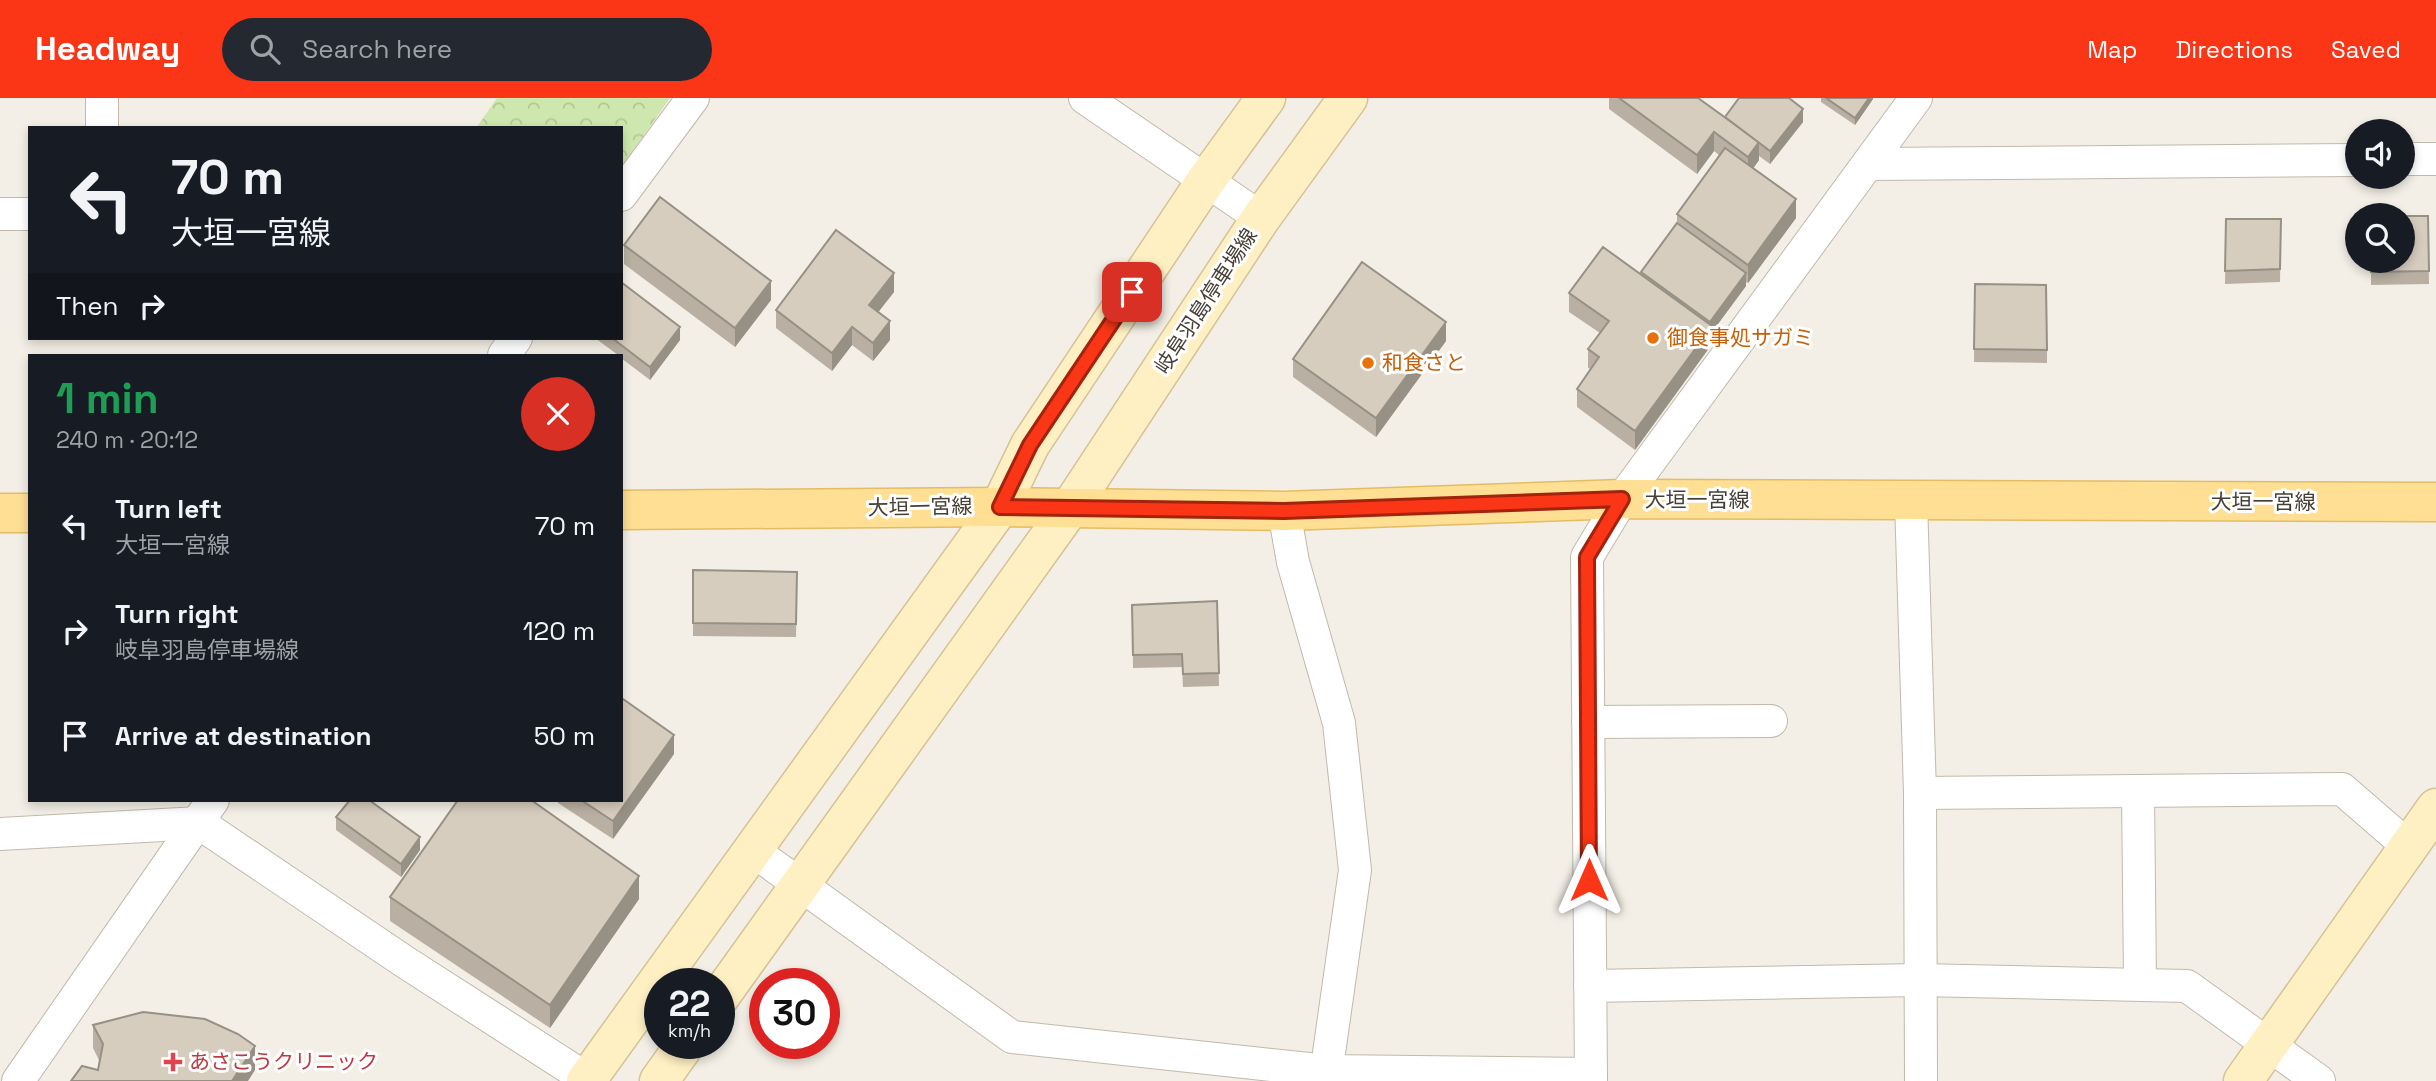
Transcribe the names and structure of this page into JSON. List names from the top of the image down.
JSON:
{
  "streets": {
    "main road": ["大垣一宮線"],
    "street": ["岐阜羽島停車場線"]
  },
  "crossings": [
    ["岐阜羽島停車場線", "大垣一宮線"]
  ],
  "places": {
    "other": ["御食事処サガミ", "和食さと"],
    "health": ["あさこうクリニック"]
  },
  "page": {
    "header": "Headway",
    "search": "Search here",
    "nav": ["Map", "Directions", "Saved"],
    "turn": ["70 m", "大垣一宮線"],
    "then": "Then",
    "heading": ["1 min", "240 m · 20:12"],
    "list": [
      {
        "name": "Turn left",
        "note": "大垣一宮線",
        "value": "70 m"
      },
      {
        "name": "Turn right",
        "note": "岐阜羽島停車場線",
        "value": "120 m"
      },
      {
        "name": "Arrive at destination",
        "value": "50 m"
      }
    ],
    "speed": "22 km/h",
    "limit": "30"
  }
}
